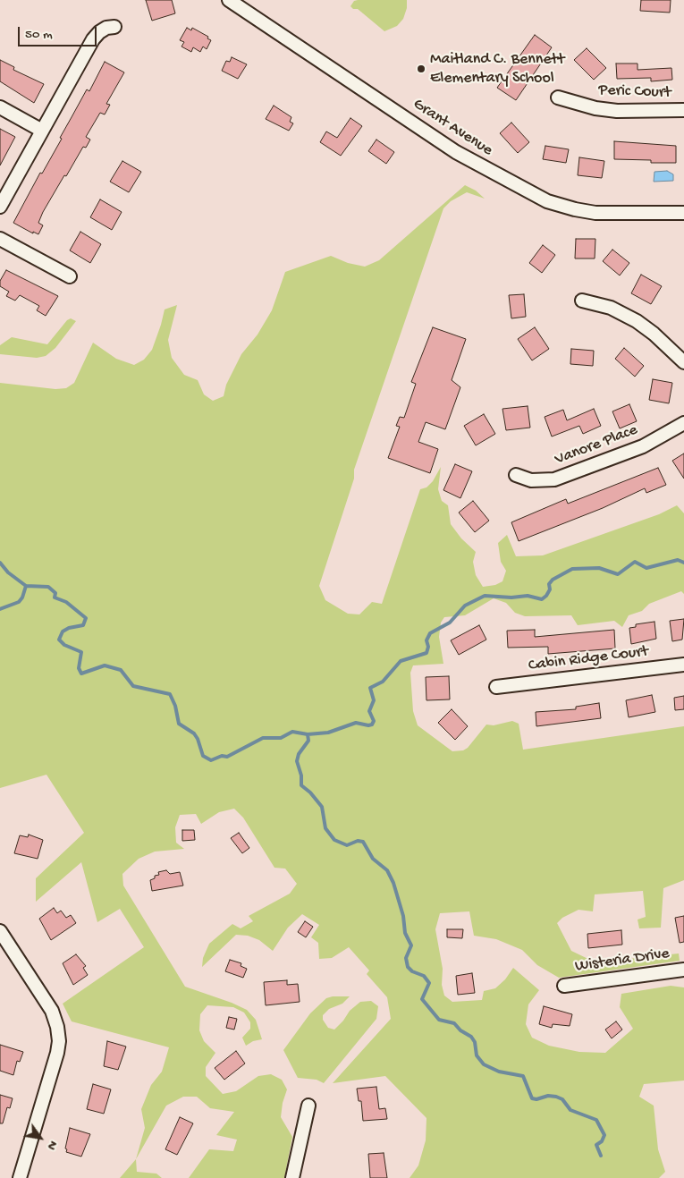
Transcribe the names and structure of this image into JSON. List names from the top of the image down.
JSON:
{
  "streets": {
    "street": [
      "Peric Court",
      "Grant Avenue",
      "Vanore Place",
      "Cabin Ridge Court",
      "Wisteria Drive"
    ]
  },
  "places": ["Maitland C. Bennett Elementary School"],
  "scale_bar": "50 m",
  "north": "bottom right"
}
